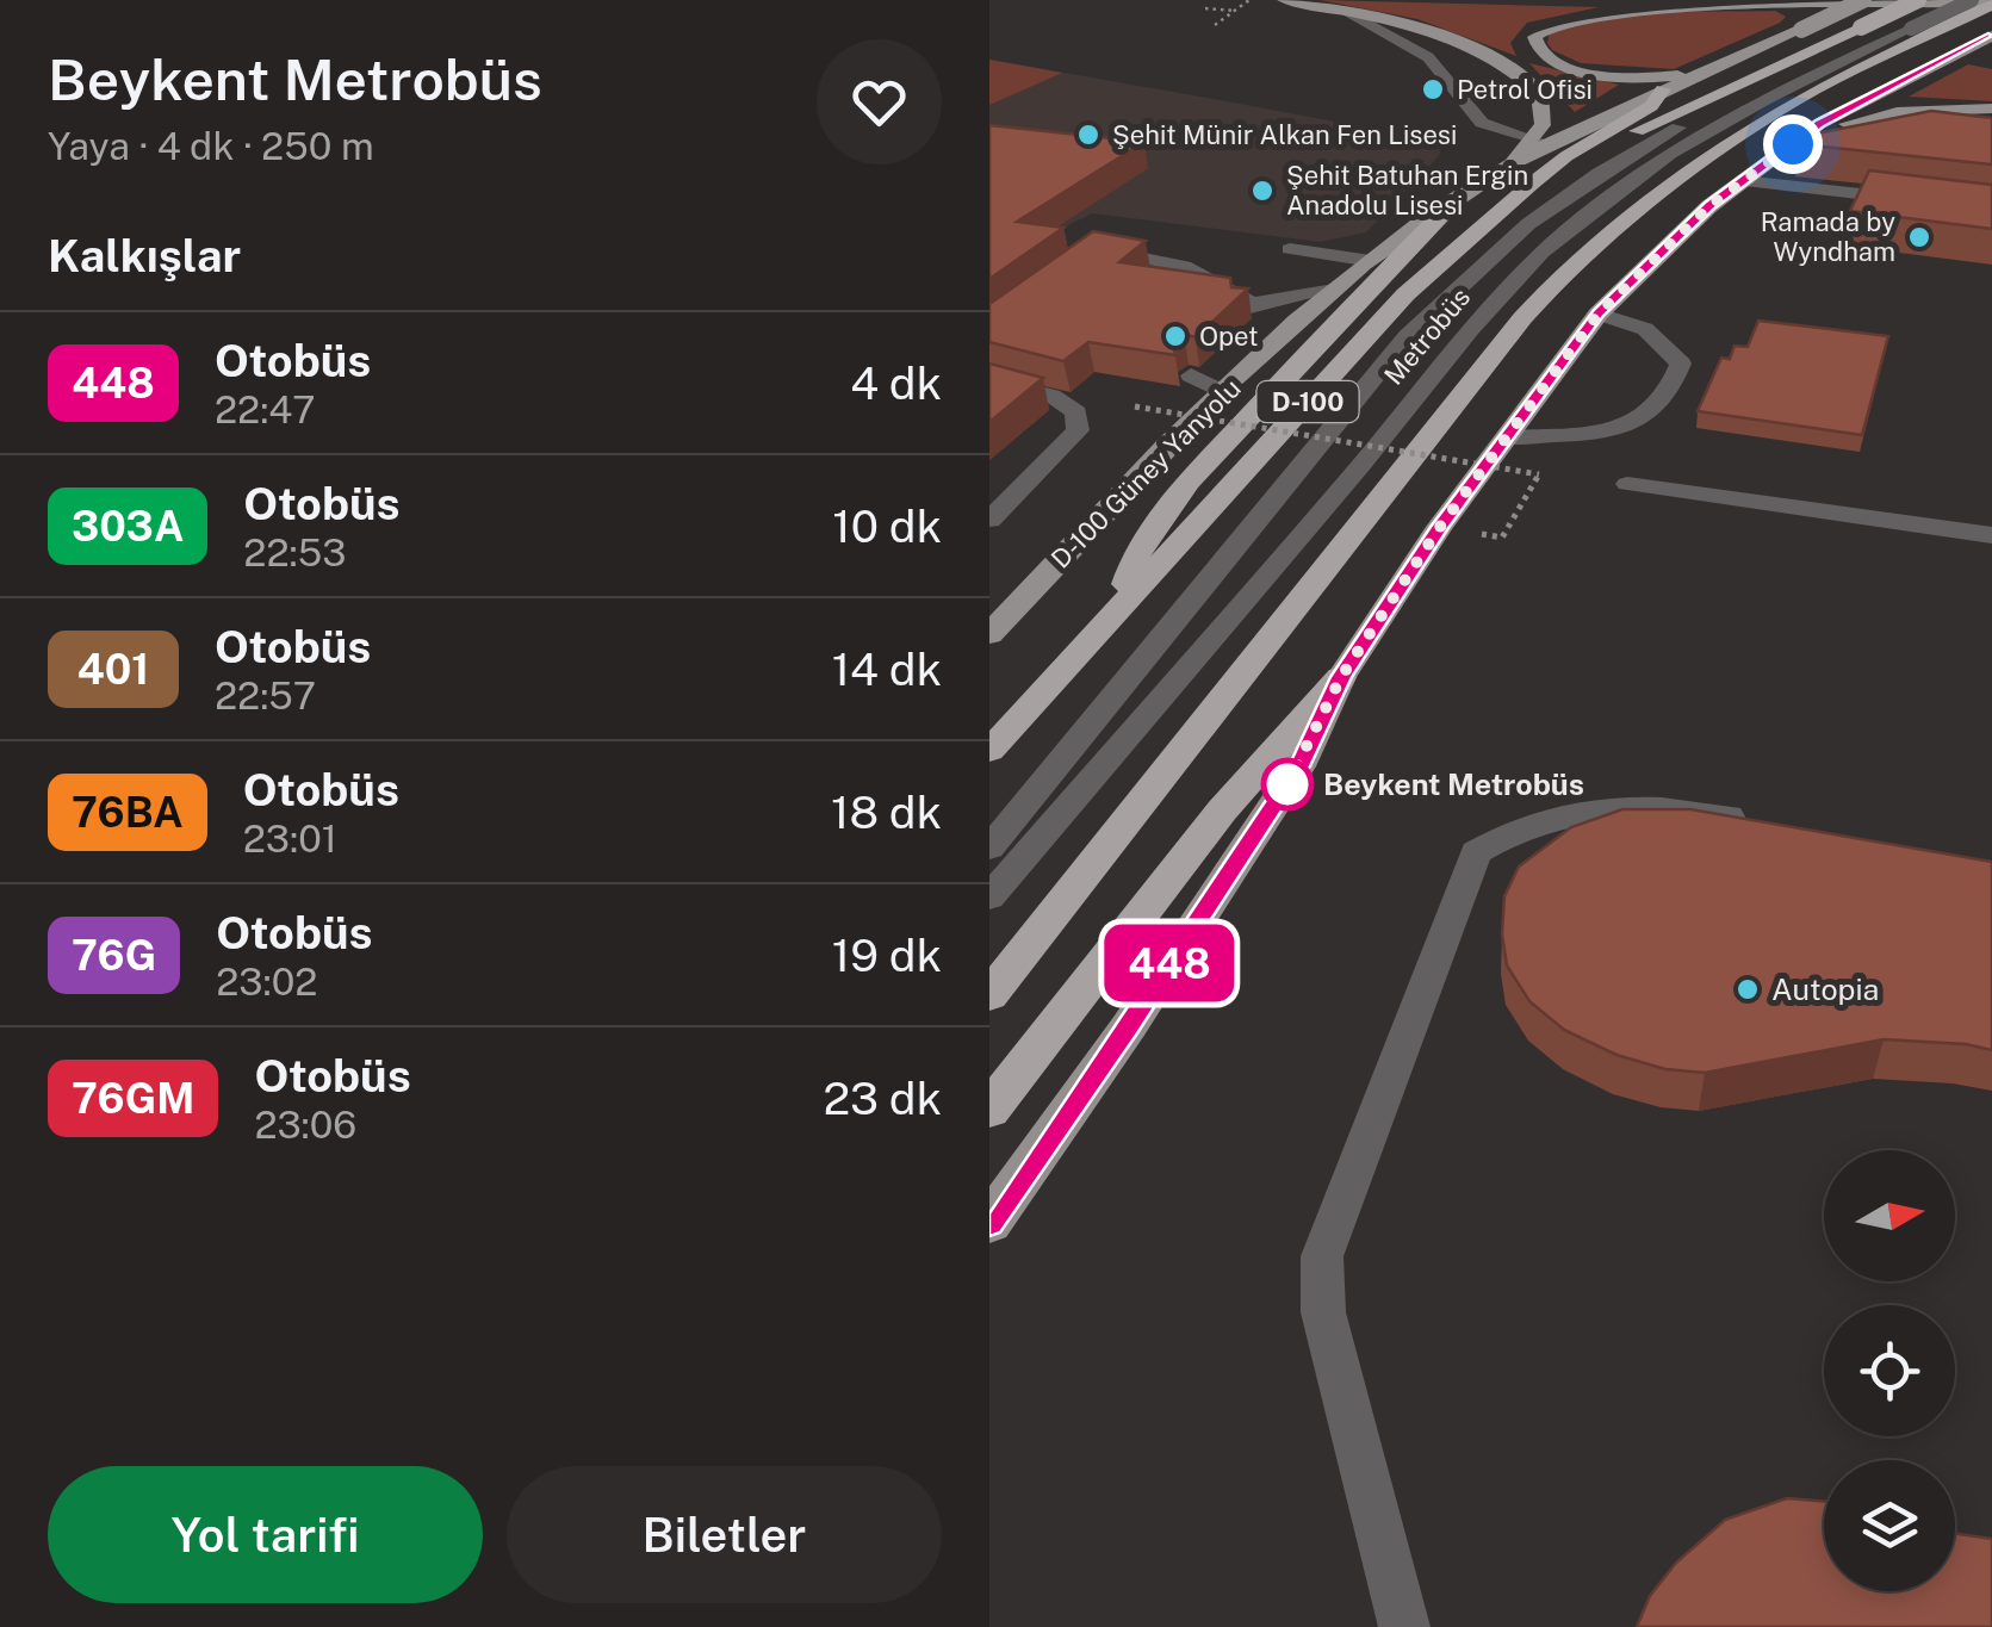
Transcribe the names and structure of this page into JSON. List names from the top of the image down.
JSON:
{
  "streets": {
    "highway": ["D-100"],
    "main road": ["D-100 Güney Yanyolu"],
    "lane": ["Metrobüs"]
  },
  "places": [
    "Petrol Ofisi",
    "Şehit Münir Alkan Fen Lisesi",
    "Şehit Batuhan Ergin Anadolu Lisesi",
    "Ramada by Wyndham",
    "Opet",
    "Beykent Metrobüs",
    "Autopia"
  ],
  "lines": ["bus line 448"],
  "north": "right",
  "page": {
    "heading": [
      ["Beykent Metrobüs", "Yaya · 4 dk · 250 m"],
      "Kalkışlar"
    ],
    "on_map": "448",
    "list": [
      {
        "mark": "448",
        "name": "Otobüs",
        "note": "22:47",
        "value": "4 dk"
      },
      {
        "mark": "303A",
        "name": "Otobüs",
        "note": "22:53",
        "value": "10 dk"
      },
      {
        "mark": "401",
        "name": "Otobüs",
        "note": "22:57",
        "value": "14 dk"
      },
      {
        "mark": "76BA",
        "name": "Otobüs",
        "note": "23:01",
        "value": "18 dk"
      },
      {
        "mark": "76G",
        "name": "Otobüs",
        "note": "23:02",
        "value": "19 dk"
      },
      {
        "mark": "76GM",
        "name": "Otobüs",
        "note": "23:06",
        "value": "23 dk"
      }
    ],
    "buttons": ["Yol tarifi", "Biletler"]
  }
}
